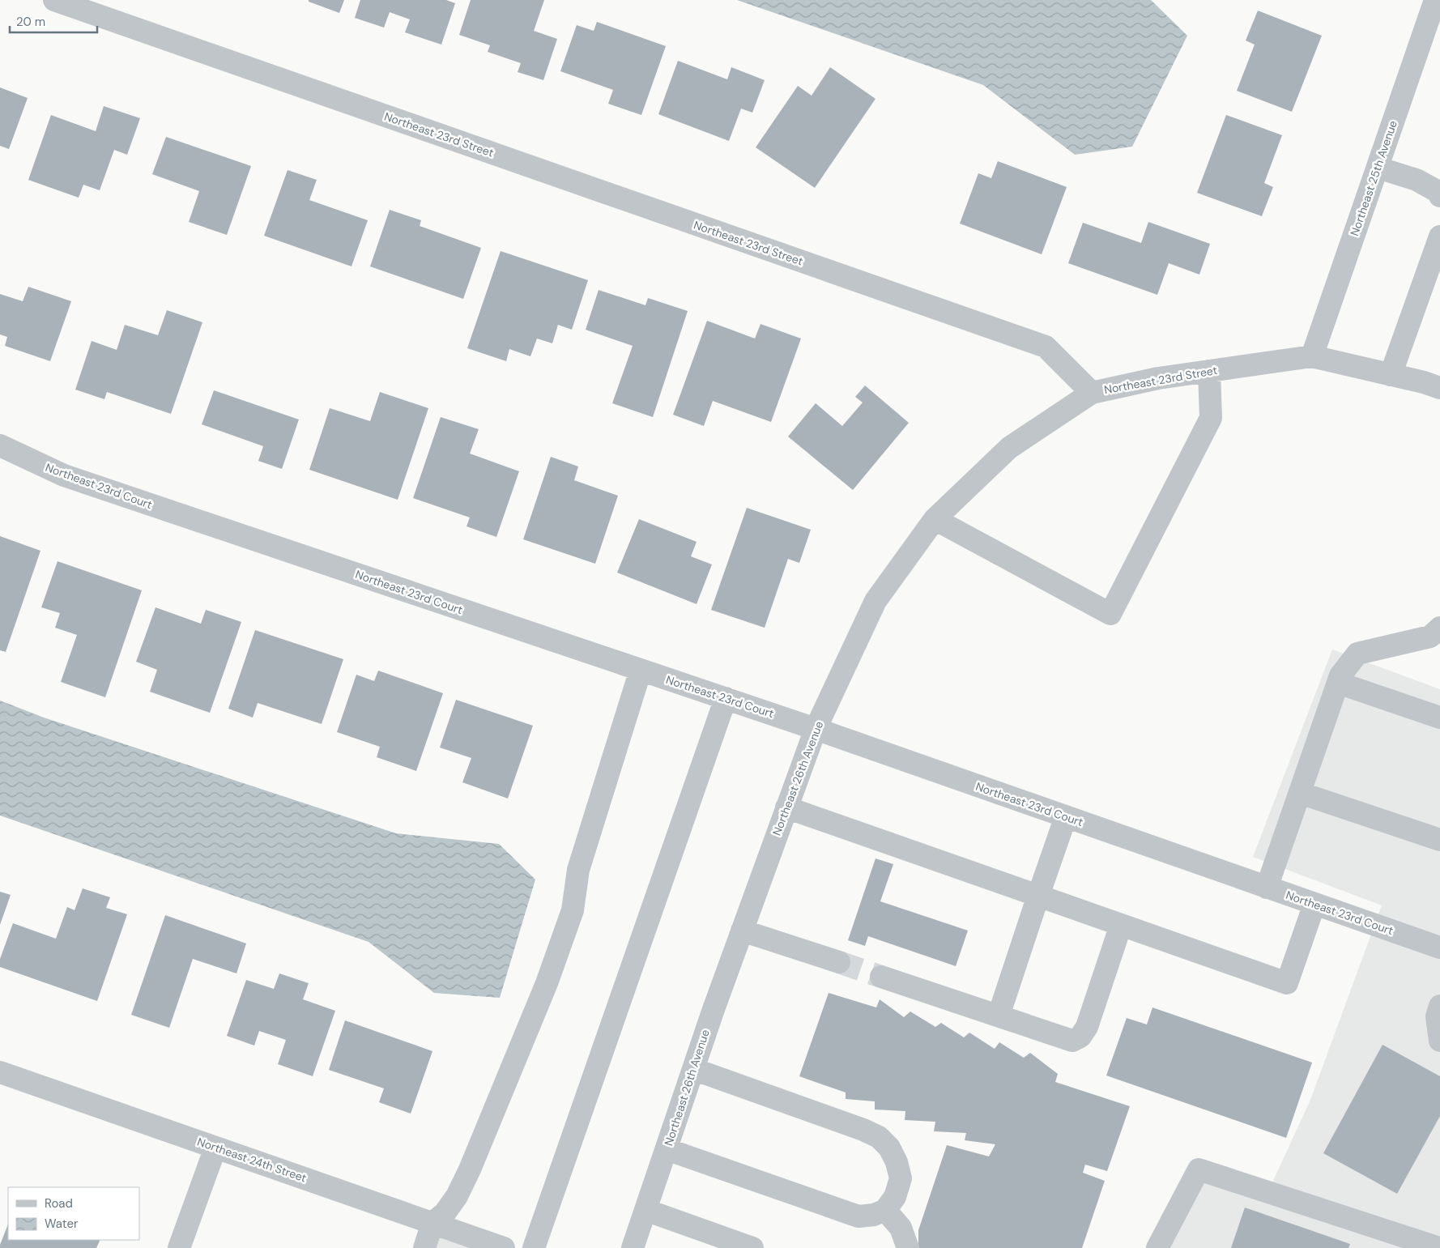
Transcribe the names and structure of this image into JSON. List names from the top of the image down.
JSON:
{
  "streets": {
    "street": [
      "Northeast 23rd Street",
      "Northeast 25th Avenue",
      "Northeast 23rd Court",
      "Northeast 26th Avenue",
      "Northeast 24th Street"
    ]
  },
  "crossings": [
    ["Northeast 23rd Street", "Northeast 25th Avenue"],
    ["Northeast 23rd Street", "Northeast 26th Avenue"],
    ["Northeast 23rd Court", "Northeast 26th Avenue"]
  ],
  "legend": ["Road", "Water"],
  "scale_bar": "20 m"
}
